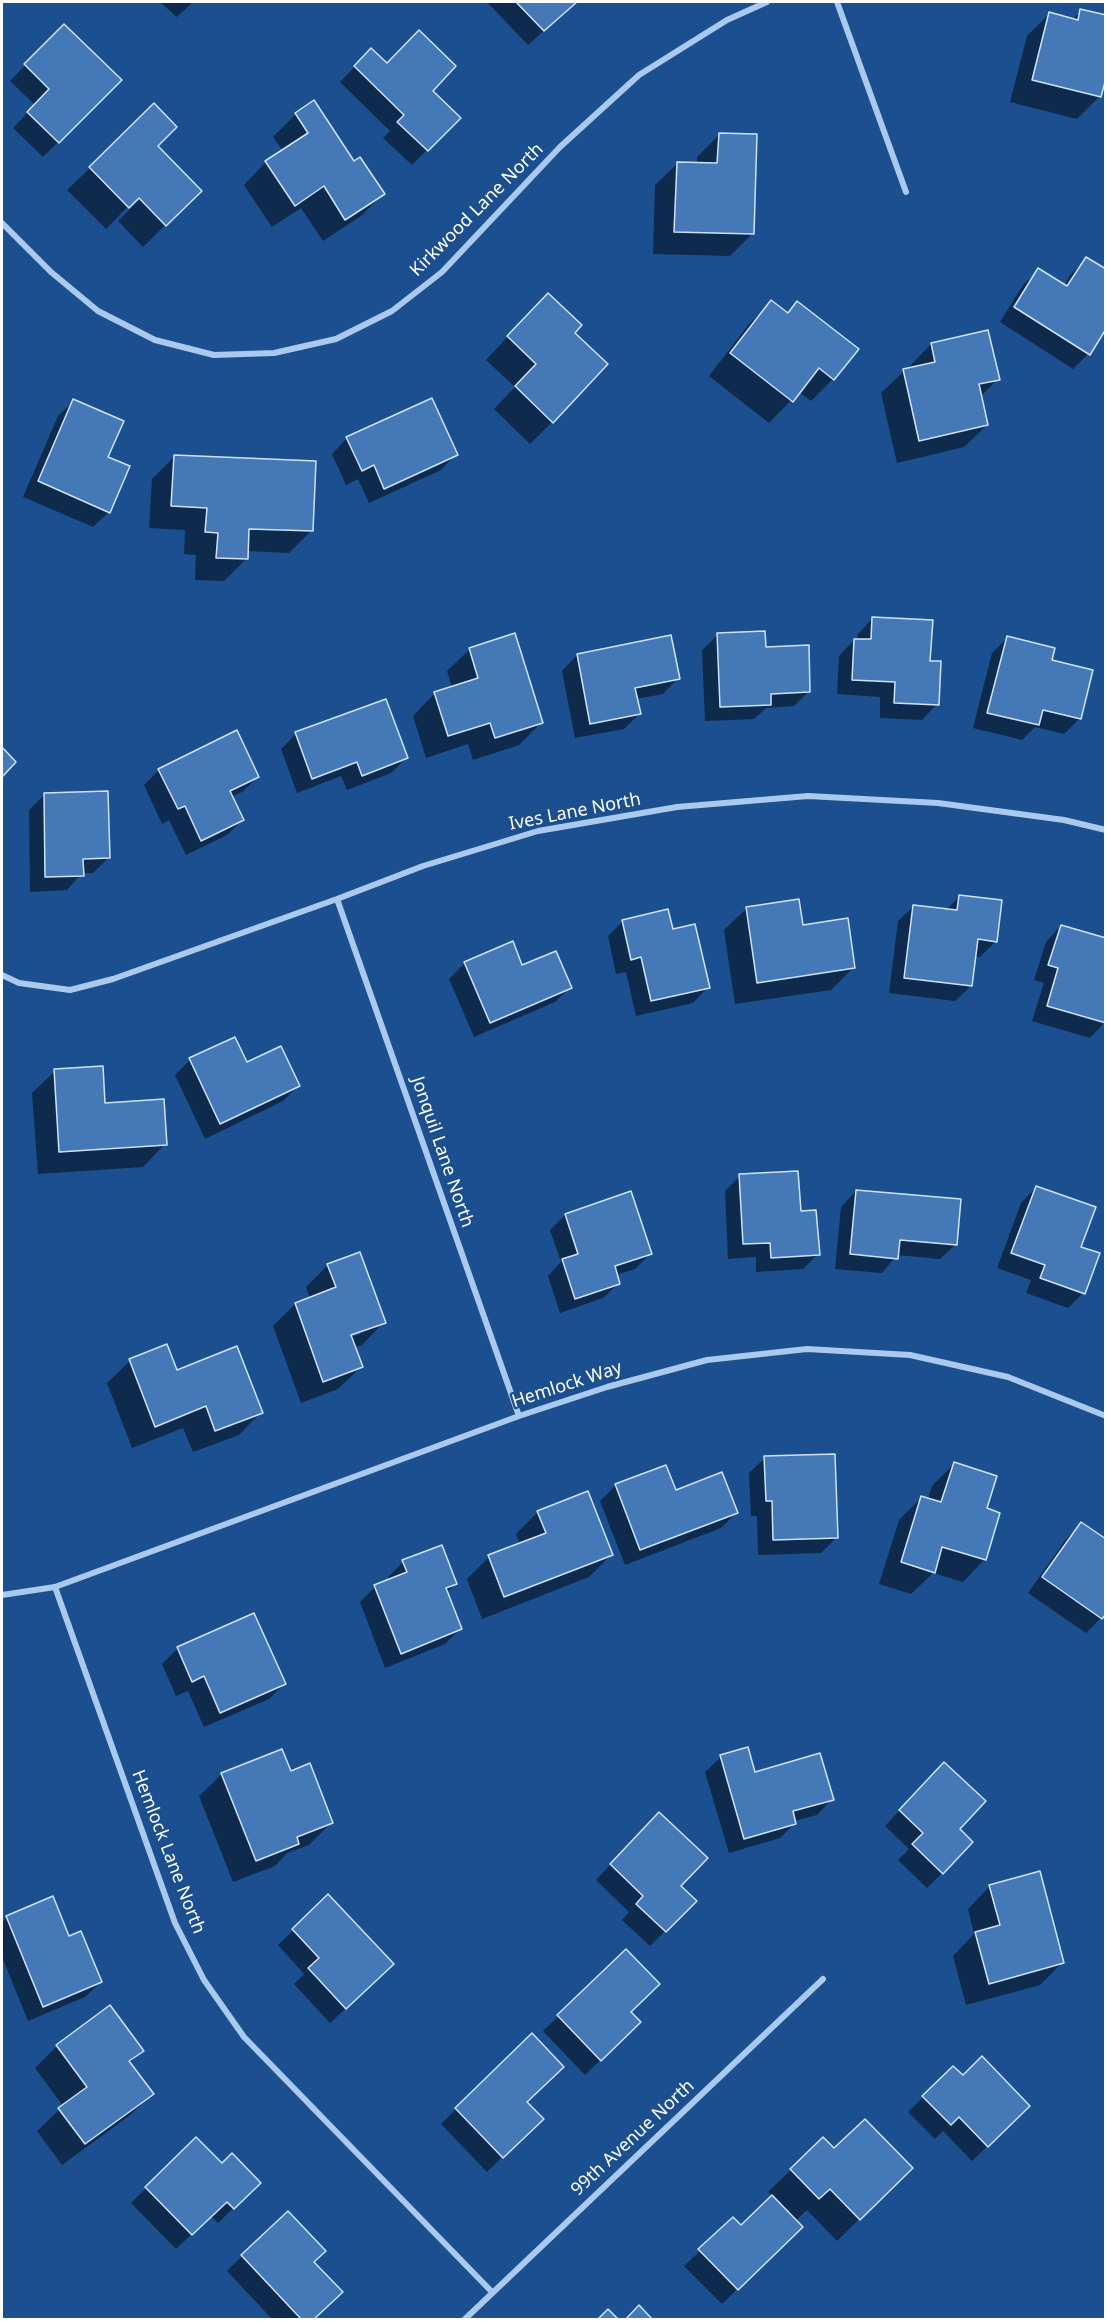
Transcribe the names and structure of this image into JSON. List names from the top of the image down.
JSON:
{
  "streets": {
    "street": [
      "Kirkwood Lane North",
      "Ives Lane North",
      "Jonquil Lane North",
      "Hemlock Way",
      "Hemlock Lane North",
      "99th Avenue North"
    ]
  },
  "crossings": [
    ["Ives Lane North", "Jonquil Lane North"],
    ["Jonquil Lane North", "Hemlock Way"],
    ["Hemlock Way", "Hemlock Lane North"],
    ["Hemlock Lane North", "99th Avenue North"]
  ]
}
